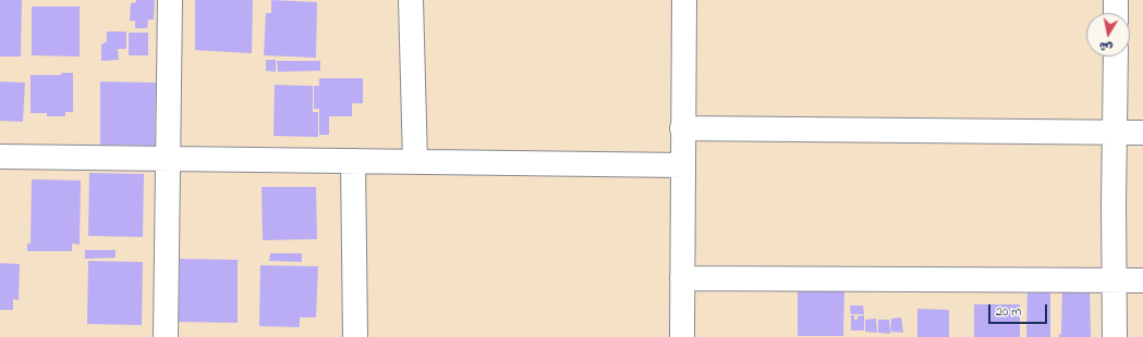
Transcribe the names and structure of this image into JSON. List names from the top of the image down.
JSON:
{
  "scale_bar": "20 m",
  "north": "bottom"
}
